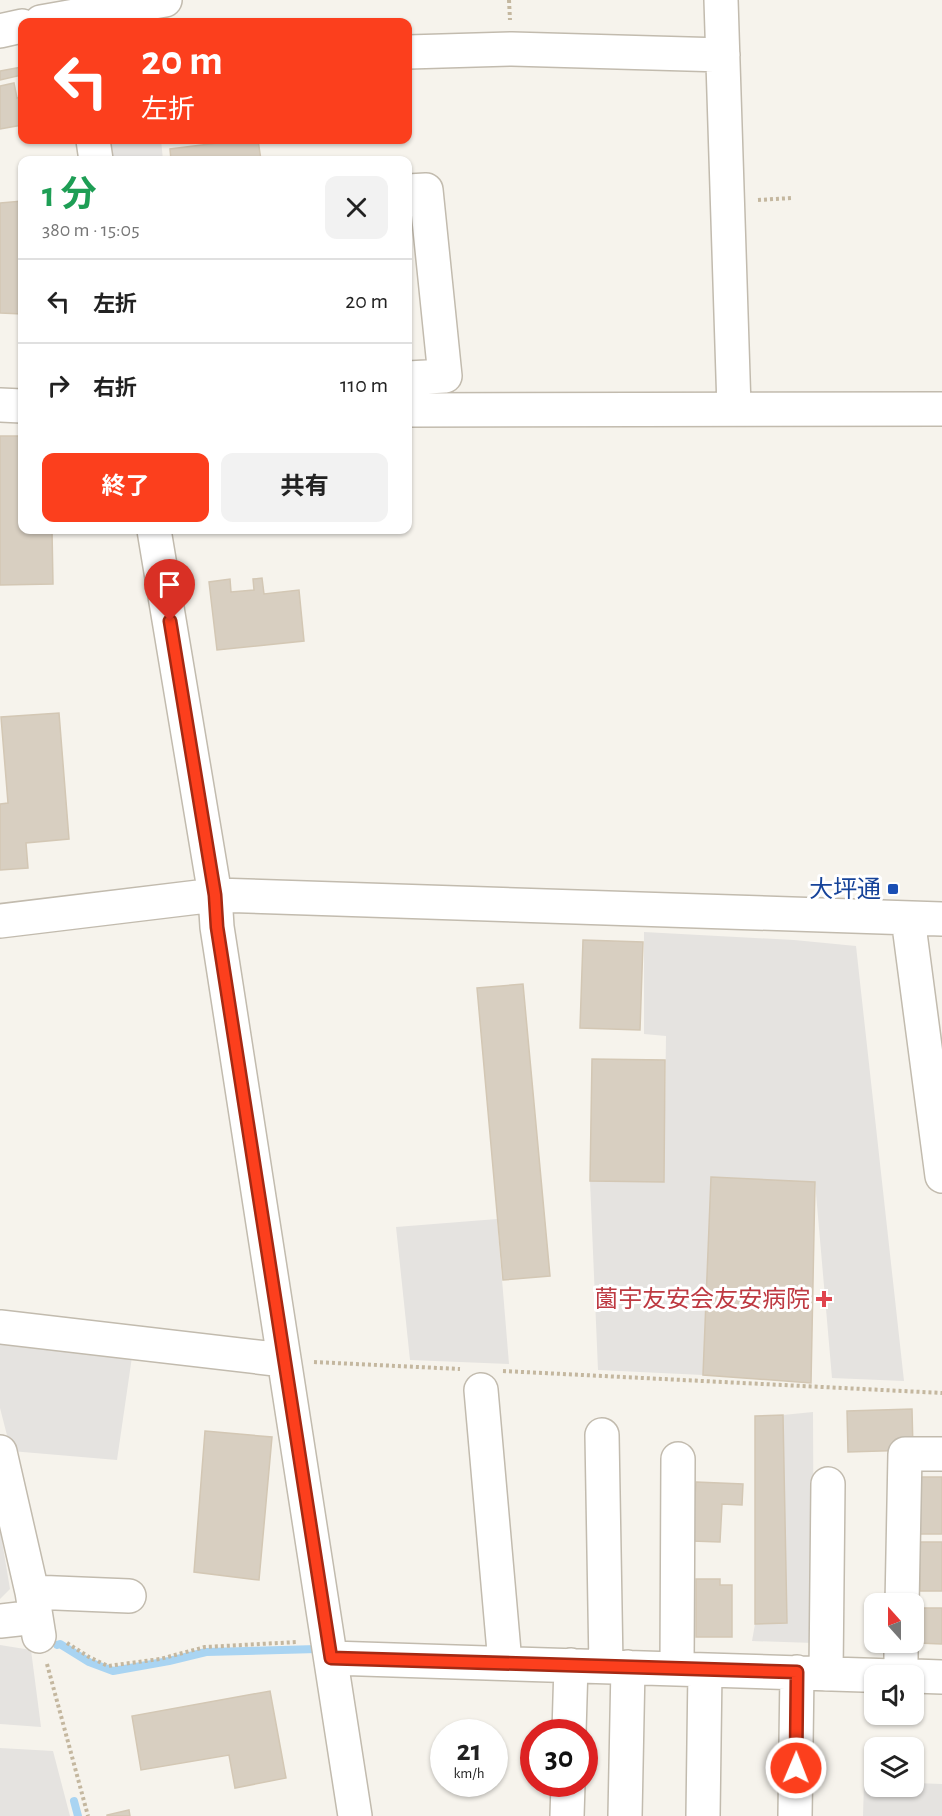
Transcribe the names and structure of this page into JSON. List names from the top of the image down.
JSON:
{
  "places": {
    "transit": ["大坪通"],
    "health": ["薗宇友安会友安病院"]
  },
  "north": "top",
  "page": {
    "turn": ["20 m", "左折"],
    "heading": ["1 分", "380 m · 15:05"],
    "list": [
      {
        "name": "左折",
        "value": "20 m"
      },
      {
        "name": "右折",
        "value": "110 m"
      }
    ],
    "buttons": ["終了", "共有"],
    "speed": "21 km/h",
    "limit": "30"
  }
}
